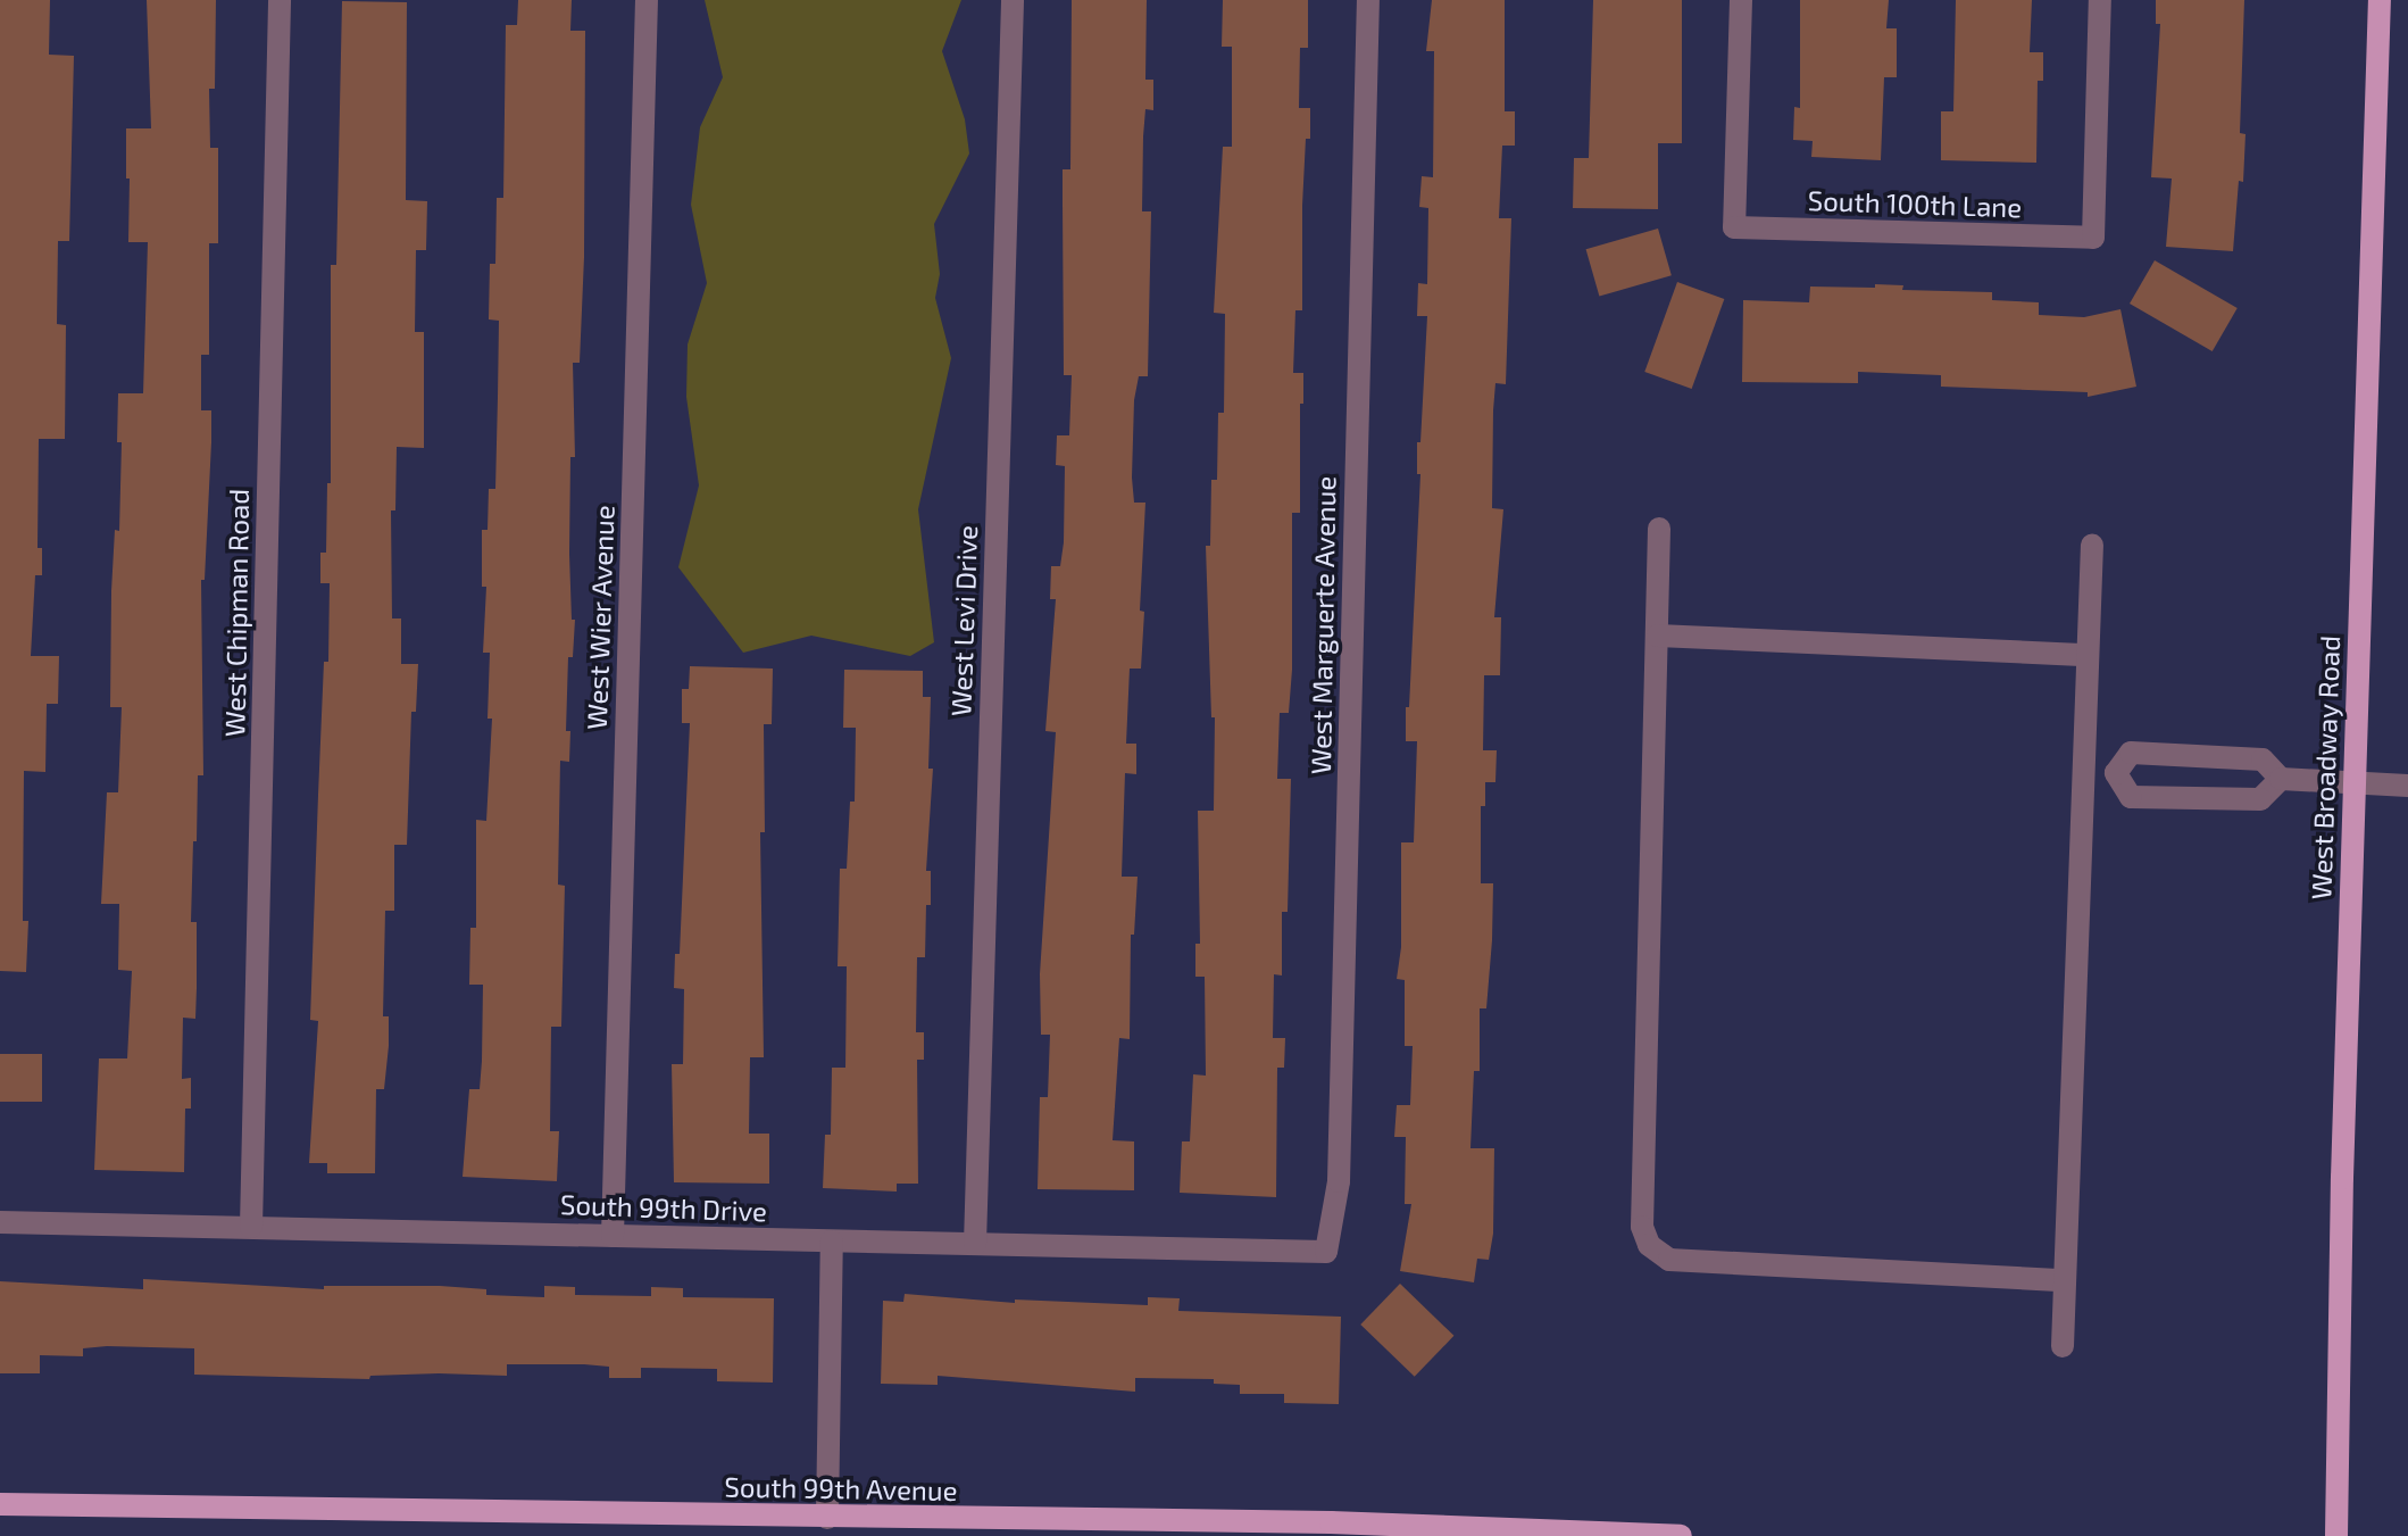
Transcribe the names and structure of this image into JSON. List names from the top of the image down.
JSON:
{
  "streets": {
    "main road": ["West Broadway Road", "South 99th Avenue"],
    "street": [
      "South 100th Lane",
      "West Chipman Road",
      "West Wier Avenue",
      "West Levi Drive",
      "West Marguerte Avenue",
      "South 99th Drive"
    ]
  },
  "crossings": [
    ["West Chipman Road", "South 99th Drive"],
    ["West Wier Avenue", "South 99th Drive"],
    ["West Levi Drive", "South 99th Drive"],
    ["West Marguerte Avenue", "South 99th Drive"]
  ]
}
